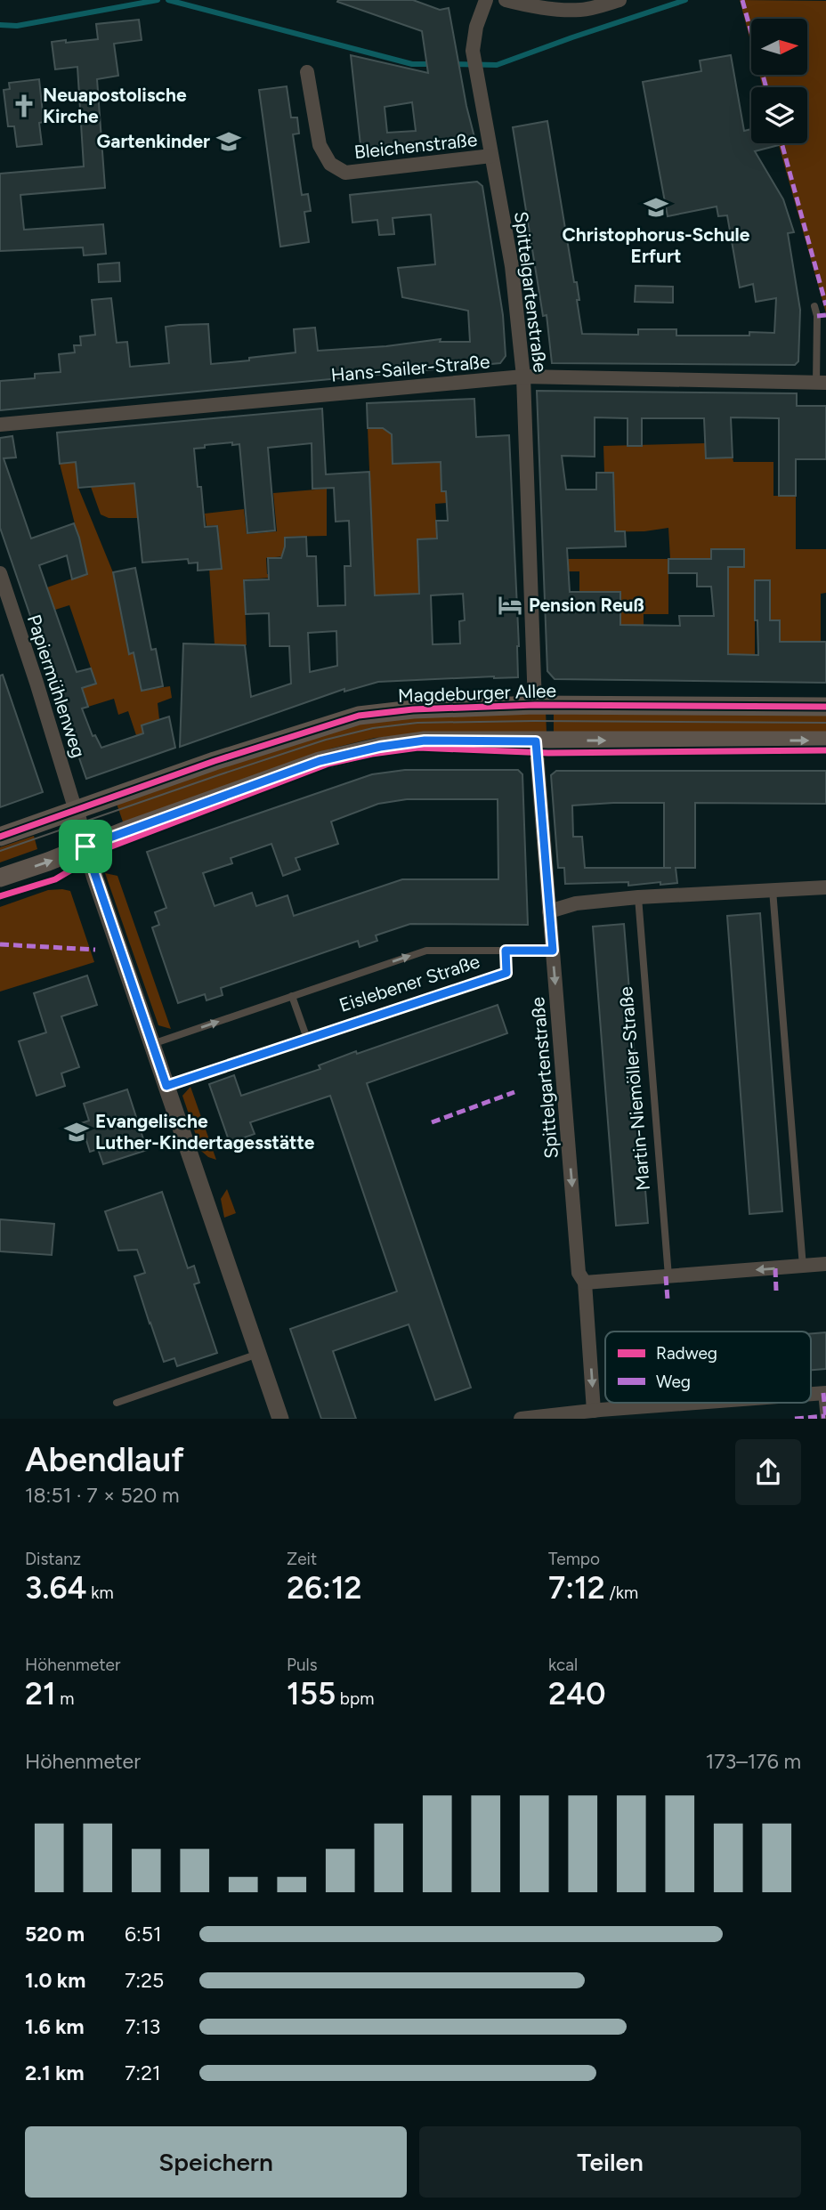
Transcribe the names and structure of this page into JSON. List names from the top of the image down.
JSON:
{
  "streets": {
    "main road": ["Magdeburger Allee"],
    "street": [
      "Bleichenstraße",
      "Spittelgartenstraße",
      "Hans-Sailer-Straße",
      "Papiermühlenweg"
    ],
    "lane": ["Eislebener Straße", "Martin-Niemöller-Straße"]
  },
  "crossings": [
    ["Bleichenstraße", "Spittelgartenstraße"],
    ["Spittelgartenstraße", "Hans-Sailer-Straße"],
    ["Spittelgartenstraße", "Magdeburger Allee"],
    ["Papiermühlenweg", "Magdeburger Allee"]
  ],
  "one_way": ["Spittelgartenstraße"],
  "places": {
    "church": ["Neuapostolische Kirche"],
    "school or university": ["Gartenkinder", "Christophorus-Schule Erfurt", "Evangelische Luther-Kindertagesstätte"],
    "hotel": ["Pension Reuß"]
  },
  "legend": ["Radweg", "Weg"],
  "north": "right",
  "page": {
    "heading": ["Abendlauf", "18:51 · 7 × 520 m"],
    "stats": [
      ["Distanz", "3.64 km"],
      ["Zeit", "26:12"],
      ["Tempo", "7:12 /km"],
      ["Höhenmeter", "21 m"],
      ["Puls", "155 bpm"],
      ["kcal", "240"]
    ],
    "chart": ["Höhenmeter", "173–176 m"],
    "list": [
      {
        "name": "520 m",
        "note": "6:51"
      },
      {
        "name": "1.0 km",
        "note": "7:25"
      },
      {
        "name": "1.6 km",
        "note": "7:13"
      },
      {
        "name": "2.1 km",
        "note": "7:21"
      }
    ],
    "buttons": ["Speichern", "Teilen"]
  }
}
